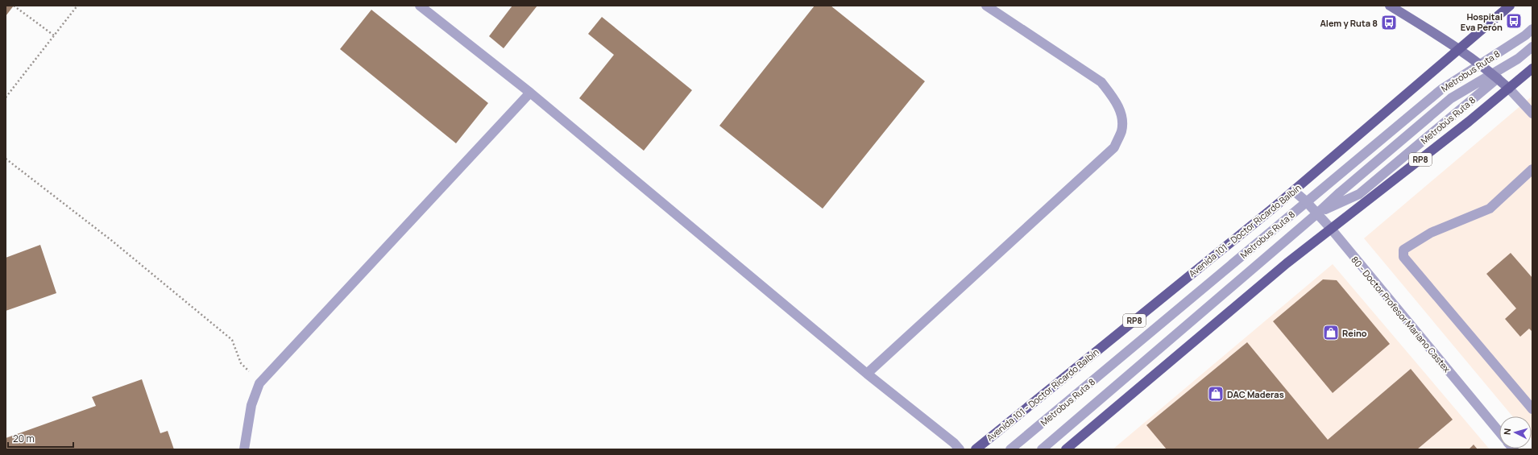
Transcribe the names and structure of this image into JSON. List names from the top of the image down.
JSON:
{
  "streets": {
    "main road": ["RP8", "Avenida 101 - Doctor Ricardo Balbín"],
    "street": ["Metrobus Ruta 8", "Metrobús Ruta 8", "80 - Doctor Profesor Mariano Castex"]
  },
  "crossings": [
    ["Metrobus Ruta 8", "Metrobús Ruta 8"],
    ["Metrobus Ruta 8", "80 - Doctor Profesor Mariano Castex"],
    ["Metrobús Ruta 8", "80 - Doctor Profesor Mariano Castex"],
    ["RP8", "80 - Doctor Profesor Mariano Castex"],
    ["Avenida 101 - Doctor Ricardo Balbín", "80 - Doctor Profesor Mariano Castex"]
  ],
  "places": {
    "bus stop": ["Hospital Eva Perón", "Alem y Ruta 8"],
    "shop": ["Reino", "DAC Maderas"]
  },
  "scale_bar": "20 m",
  "north": "left"
}
